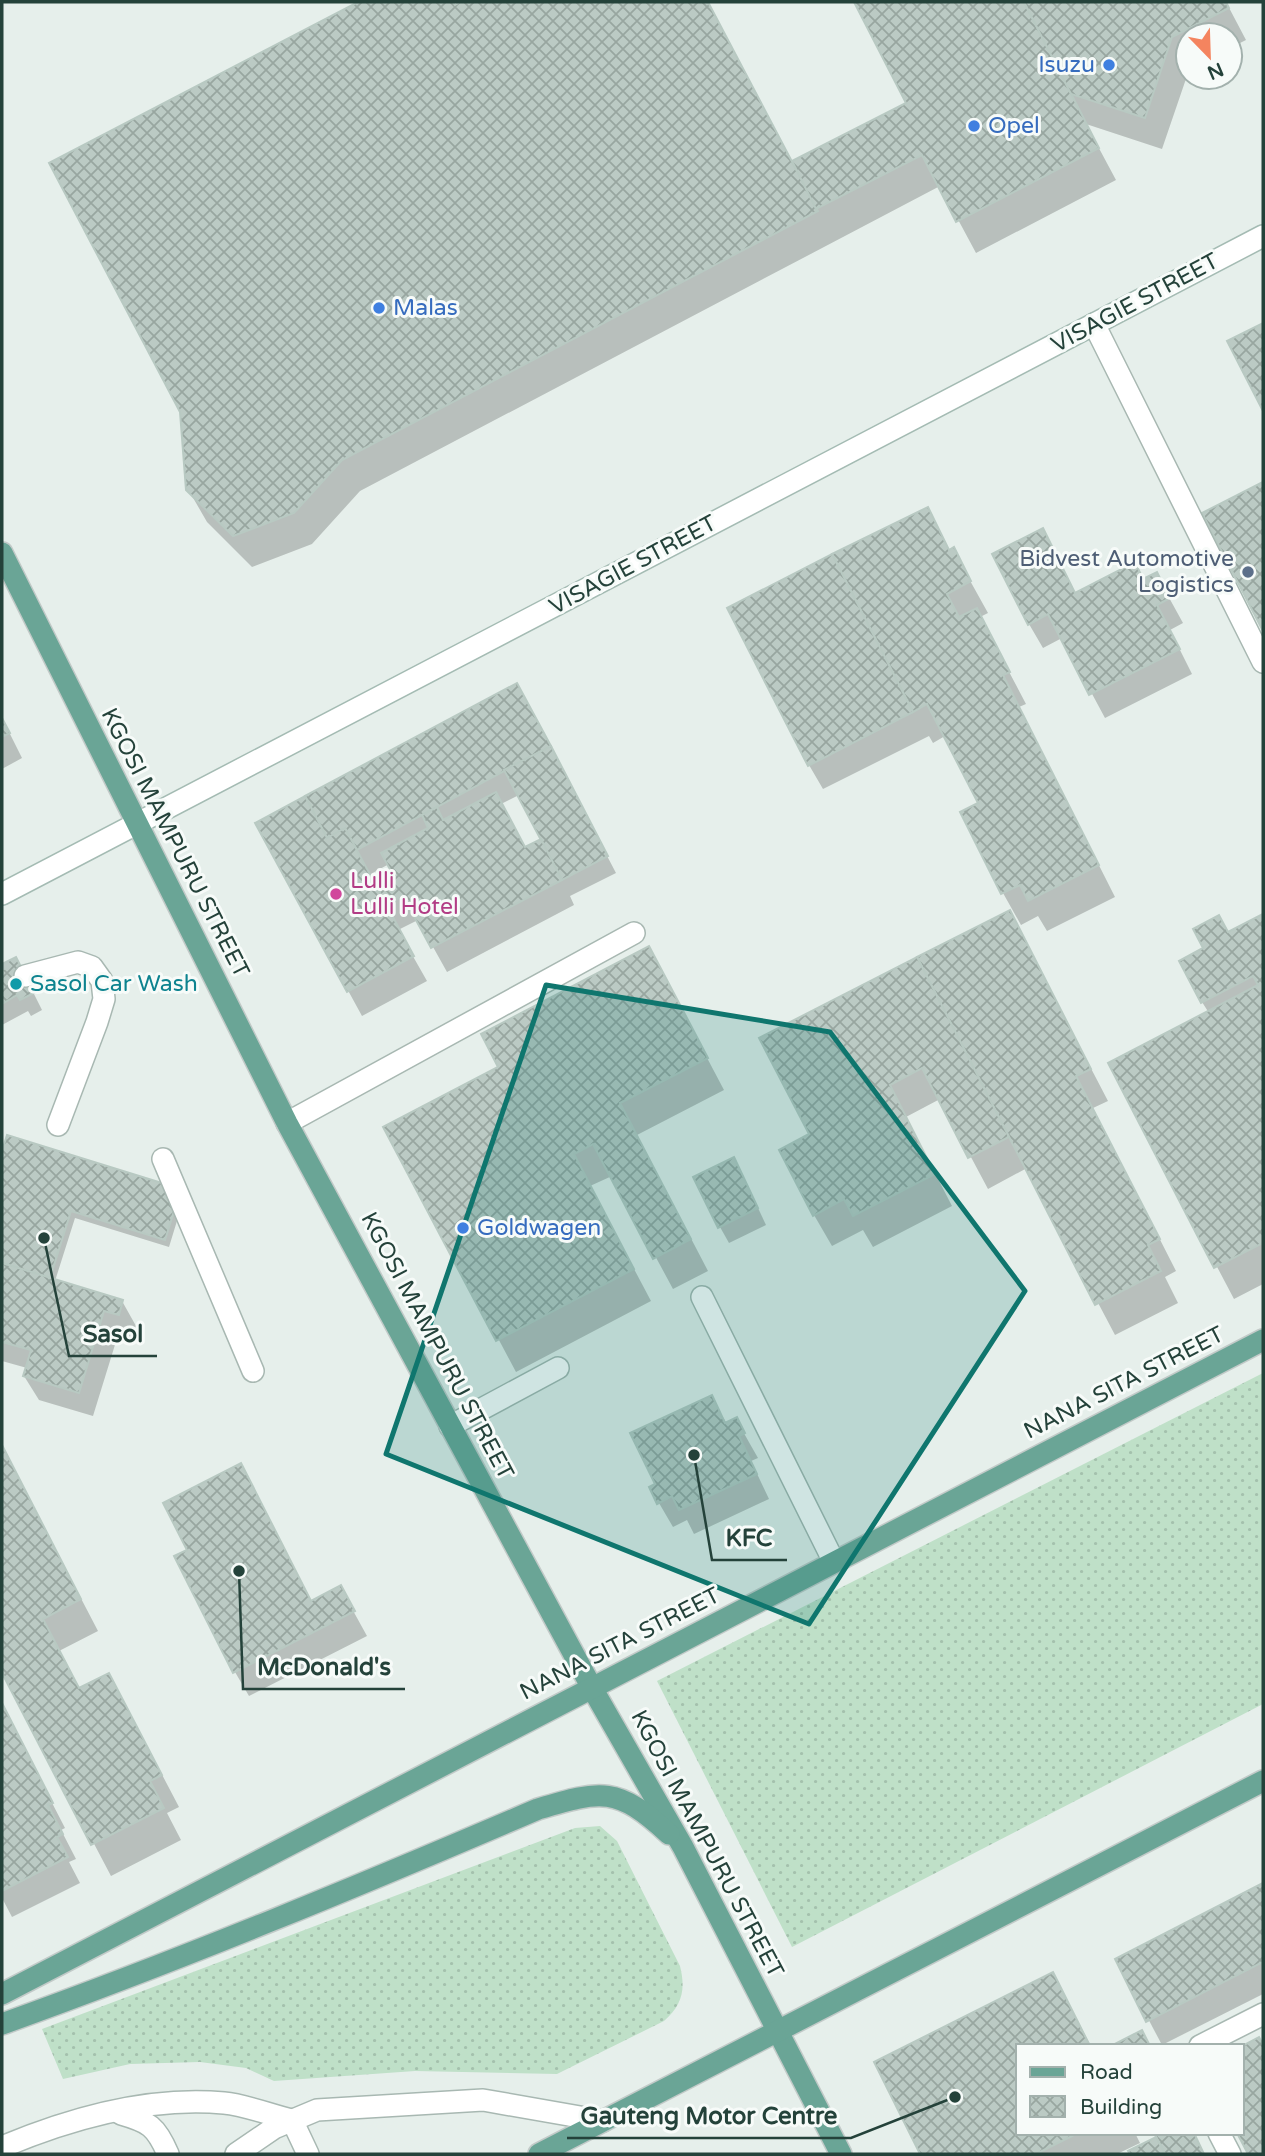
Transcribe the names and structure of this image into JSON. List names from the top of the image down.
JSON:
{
  "streets": {
    "main road": ["KGOSI MAMPURU STREET", "NANA SITA STREET"],
    "street": ["VISAGIE STREET"]
  },
  "crossings": [
    ["VISAGIE STREET", "KGOSI MAMPURU STREET"],
    ["KGOSI MAMPURU STREET", "NANA SITA STREET"]
  ],
  "places": [
    "Isuzu",
    "Opel",
    "Malas",
    "Bidvest Automotive Logistics",
    "Lulli Lulli Hotel",
    "Sasol Car Wash",
    "Goldwagen",
    "Sasol",
    "KFC",
    "McDonald's",
    "Gauteng Motor Centre"
  ],
  "legend": ["Road", "Building"],
  "north": "bottom right"
}
